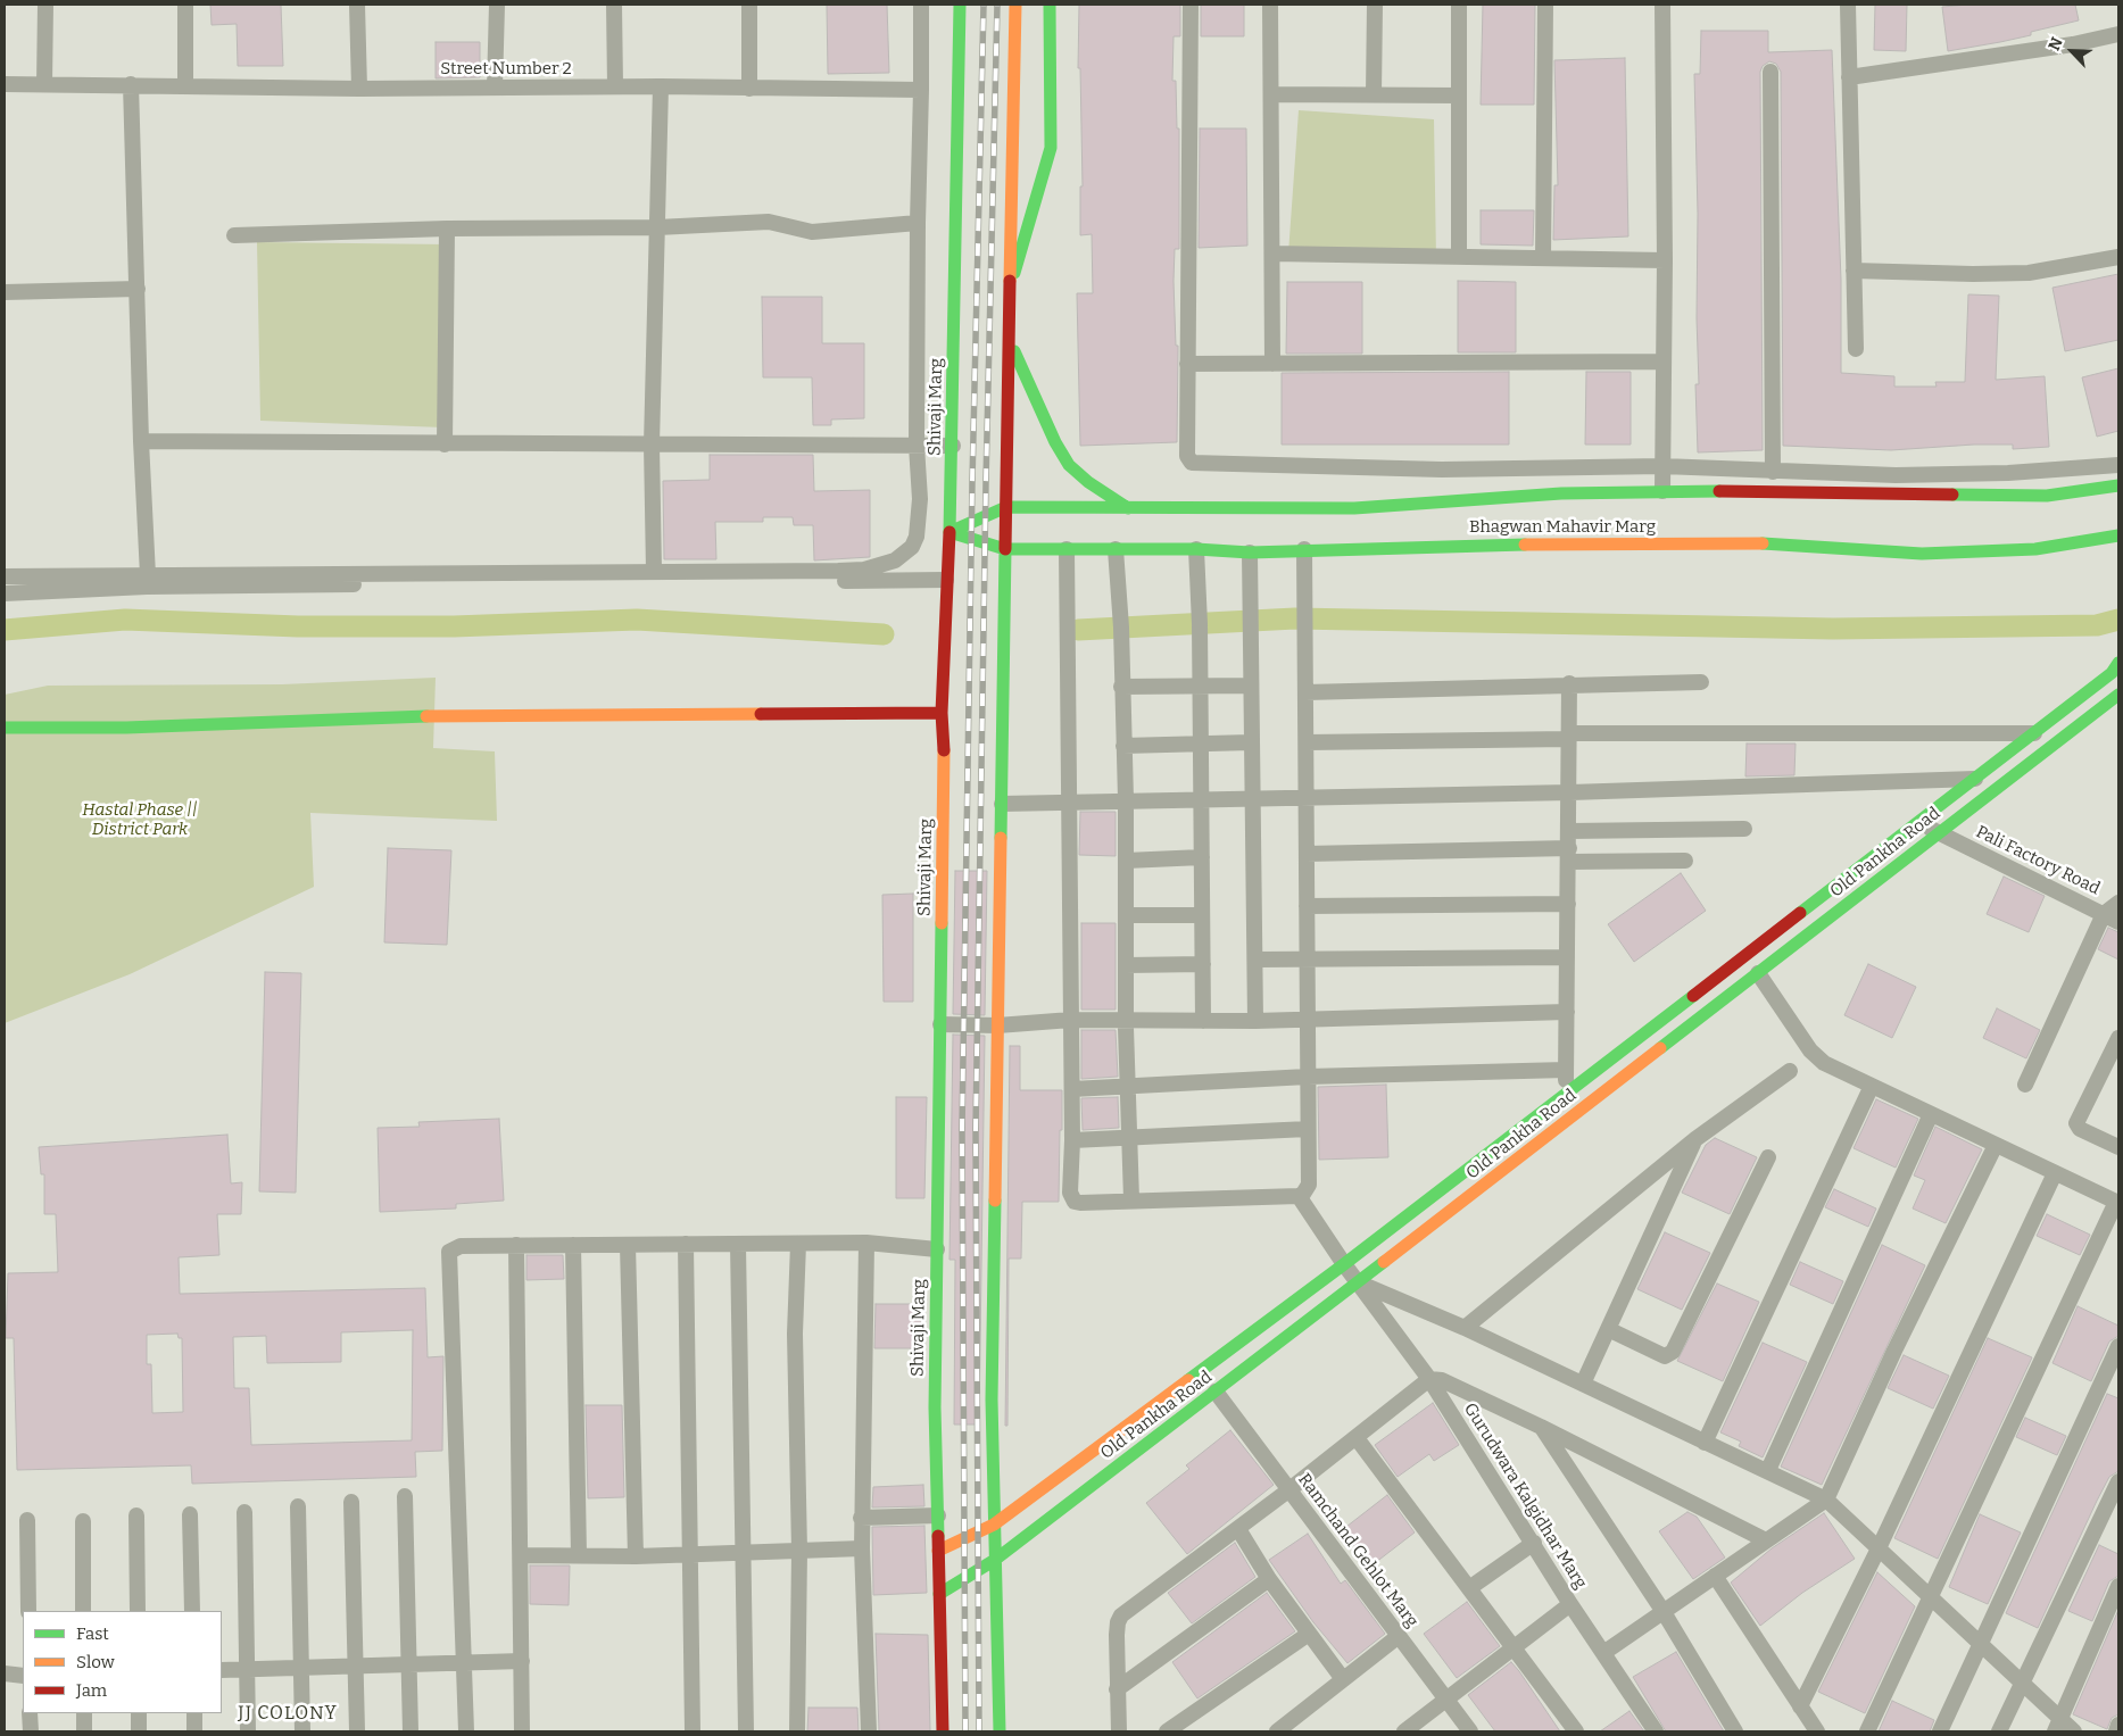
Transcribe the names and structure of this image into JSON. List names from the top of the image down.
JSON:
{
  "streets": {
    "main road": ["Shivaji Marg", "Bhagwan Mahavir Marg", "Old Pankha Road"],
    "street": [
      "Street Number 2",
      "Pali Factory Road",
      "Gurudwara Kalgidhar Marg",
      "Ramchand Gehlot Marg"
    ]
  },
  "crossings": [
    ["Shivaji Marg", "Bhagwan Mahavir Marg"],
    ["Shivaji Marg", "Old Pankha Road"],
    ["Old Pankha Road", "Pali Factory Road"],
    ["Old Pankha Road", "Gurudwara Kalgidhar Marg"],
    ["Old Pankha Road", "Ramchand Gehlot Marg"]
  ],
  "districts": ["JJ COLONY"],
  "parks": ["Hastal Phase || District Park"],
  "legend": ["Fast", "Slow", "Jam"],
  "north": "top left"
}
